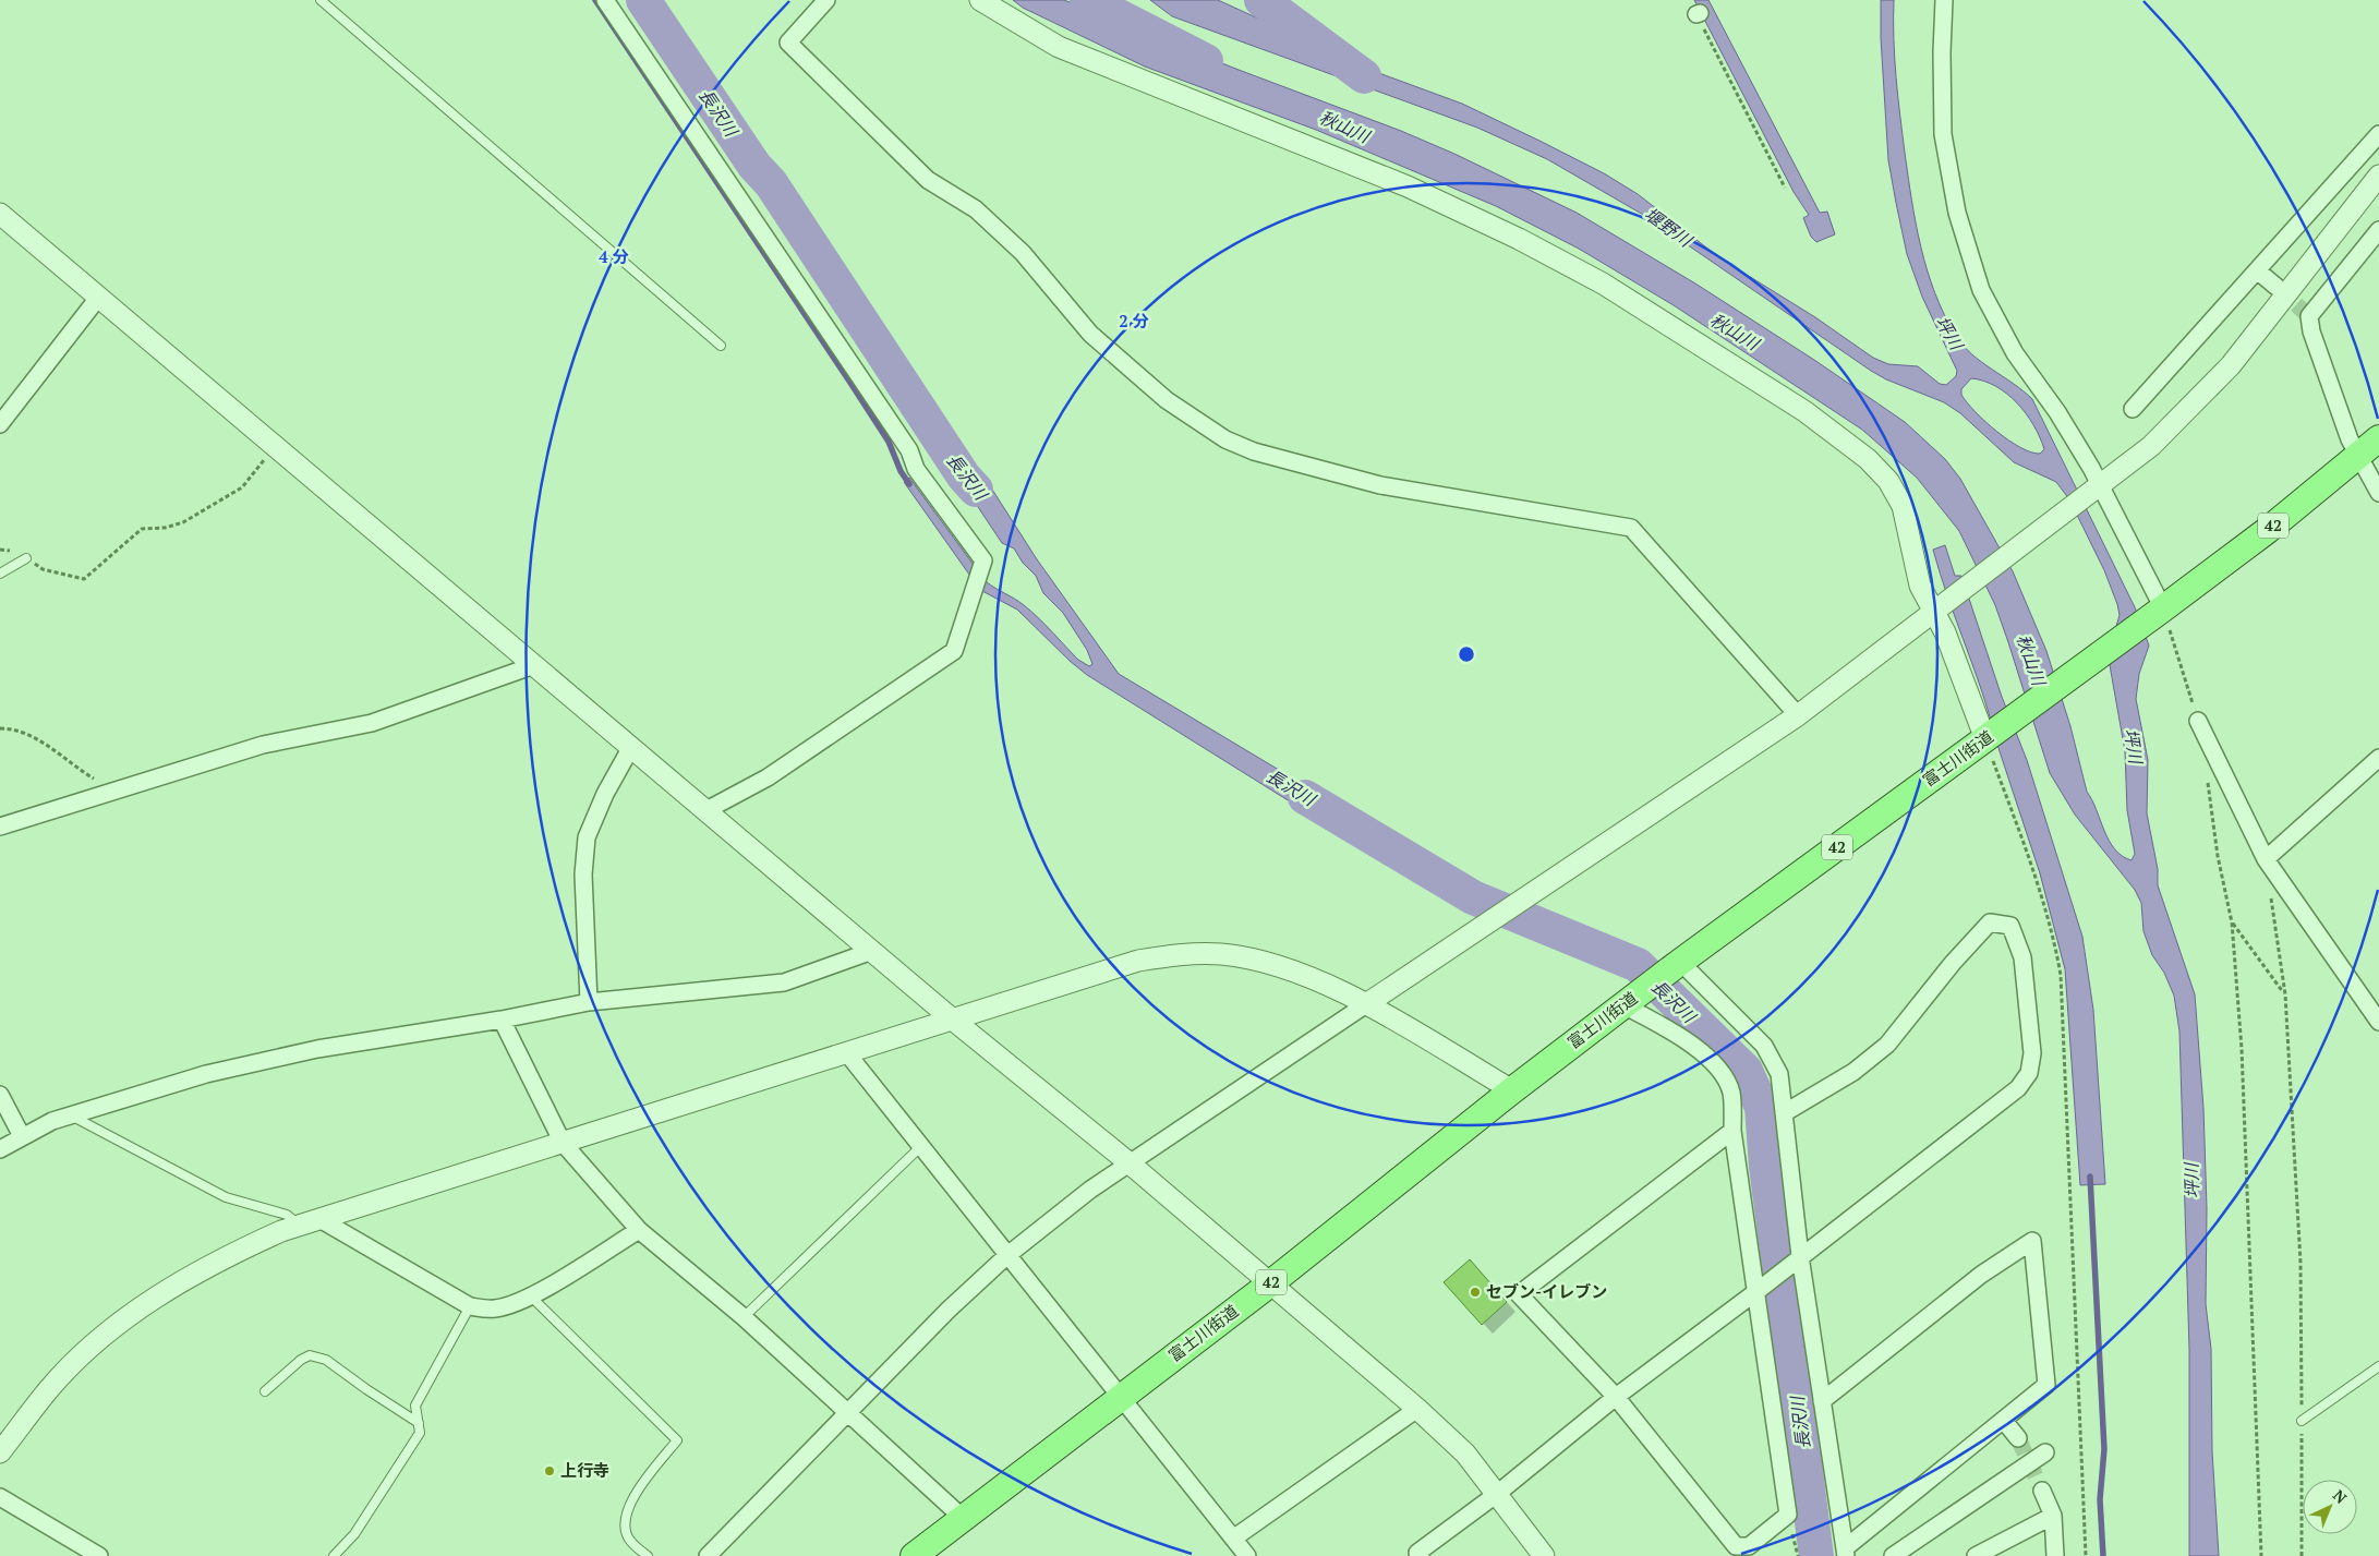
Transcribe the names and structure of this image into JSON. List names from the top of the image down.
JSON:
{
  "streets": {
    "main road": ["42", "富士川街道"]
  },
  "water": [
    "長沢川",
    "秋山川",
    "堰野川",
    "坪川"
  ],
  "places": ["セブン-イレブン", "上行寺"],
  "north": "top right",
  "rings": ["4 分", "2 分"]
}
